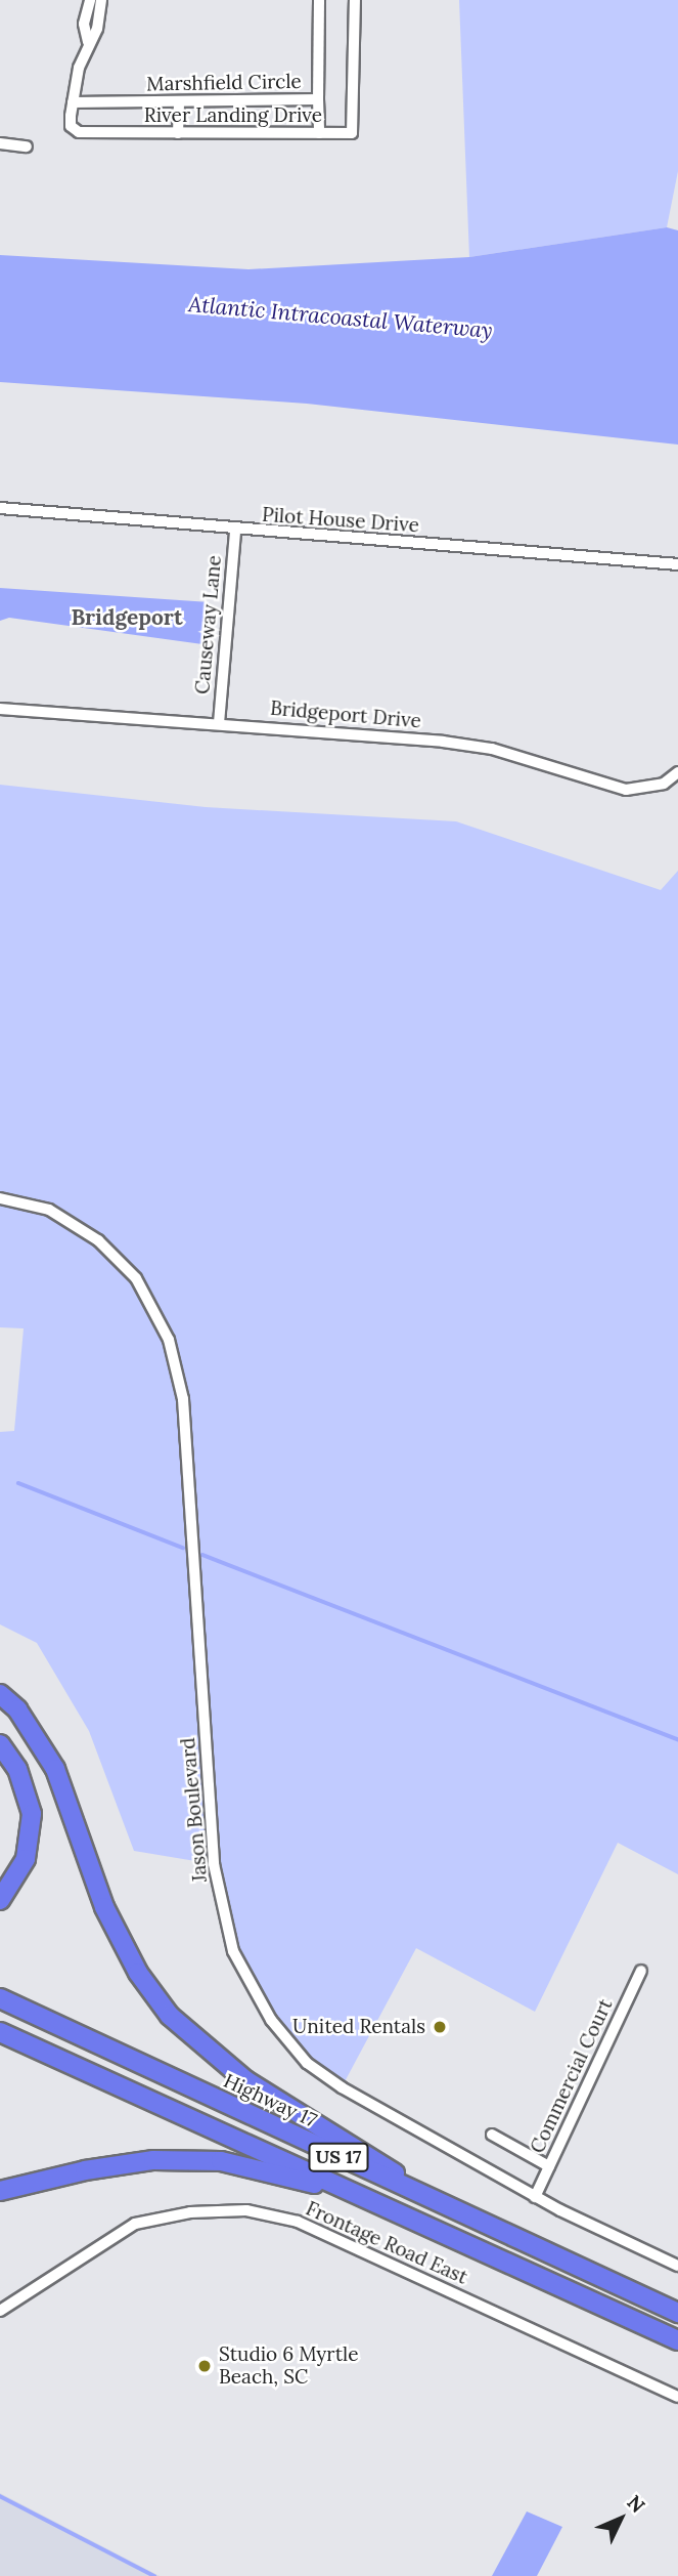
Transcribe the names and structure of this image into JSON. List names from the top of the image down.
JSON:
{
  "streets": {
    "highway": ["Highway 17", "US 17"],
    "street": [
      "Marshfield Circle",
      "River Landing Drive",
      "Pilot House Drive",
      "Causeway Lane",
      "Bridgeport Drive",
      "Jason Boulevard",
      "Commercial Court",
      "Frontage Road East"
    ]
  },
  "crossings": [
    ["Marshfield Circle", "River Landing Drive"],
    ["Pilot House Drive", "Causeway Lane"],
    ["Causeway Lane", "Bridgeport Drive"],
    ["Jason Boulevard", "Commercial Court"]
  ],
  "districts": ["Bridgeport"],
  "water": ["Atlantic Intracoastal Waterway"],
  "places": ["United Rentals", "Studio 6 Myrtle Beach, SC"],
  "north": "top right"
}
